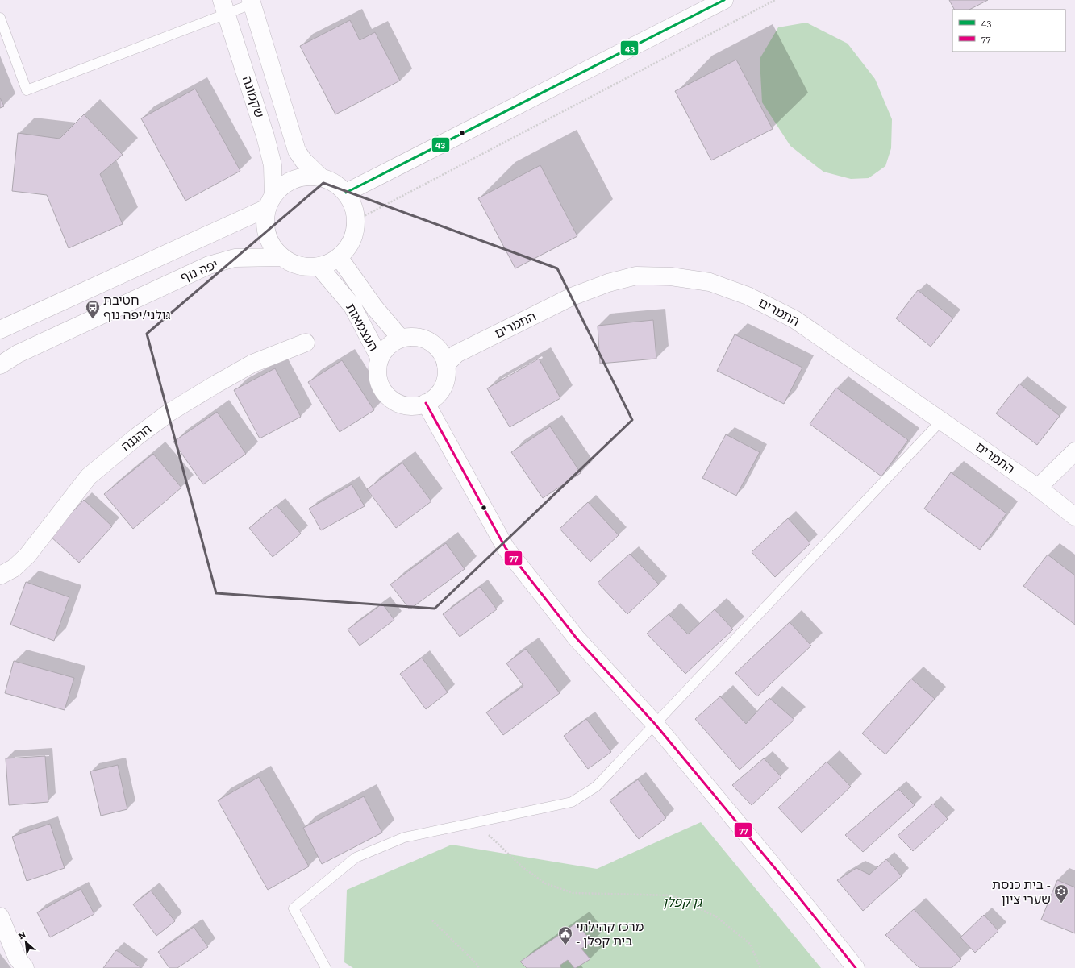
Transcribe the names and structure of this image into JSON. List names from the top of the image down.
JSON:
{
  "streets": {
    "street": [
      "שקמונה",
      "יפה נוף",
      "התמרים",
      "העצמאות",
      "ההגנה"
    ]
  },
  "crossings": [
    ["שקמונה", "יפה נוף"],
    ["שקמונה", "העצמאות"],
    ["יפה נוף", "העצמאות"],
    ["התמרים", "העצמאות"]
  ],
  "parks": ["גן קפלן"],
  "places": {
    "bus stop": ["חטיבת גולני/יפה נוף"],
    "synagogue": ["בית כנסת - שערי ציון"],
    "public building": ["מרכז קהילתי - בית קפלן"]
  },
  "lines": ["transit line 43", "transit line 77"],
  "legend": ["43", "77"],
  "north": "top left"
}
